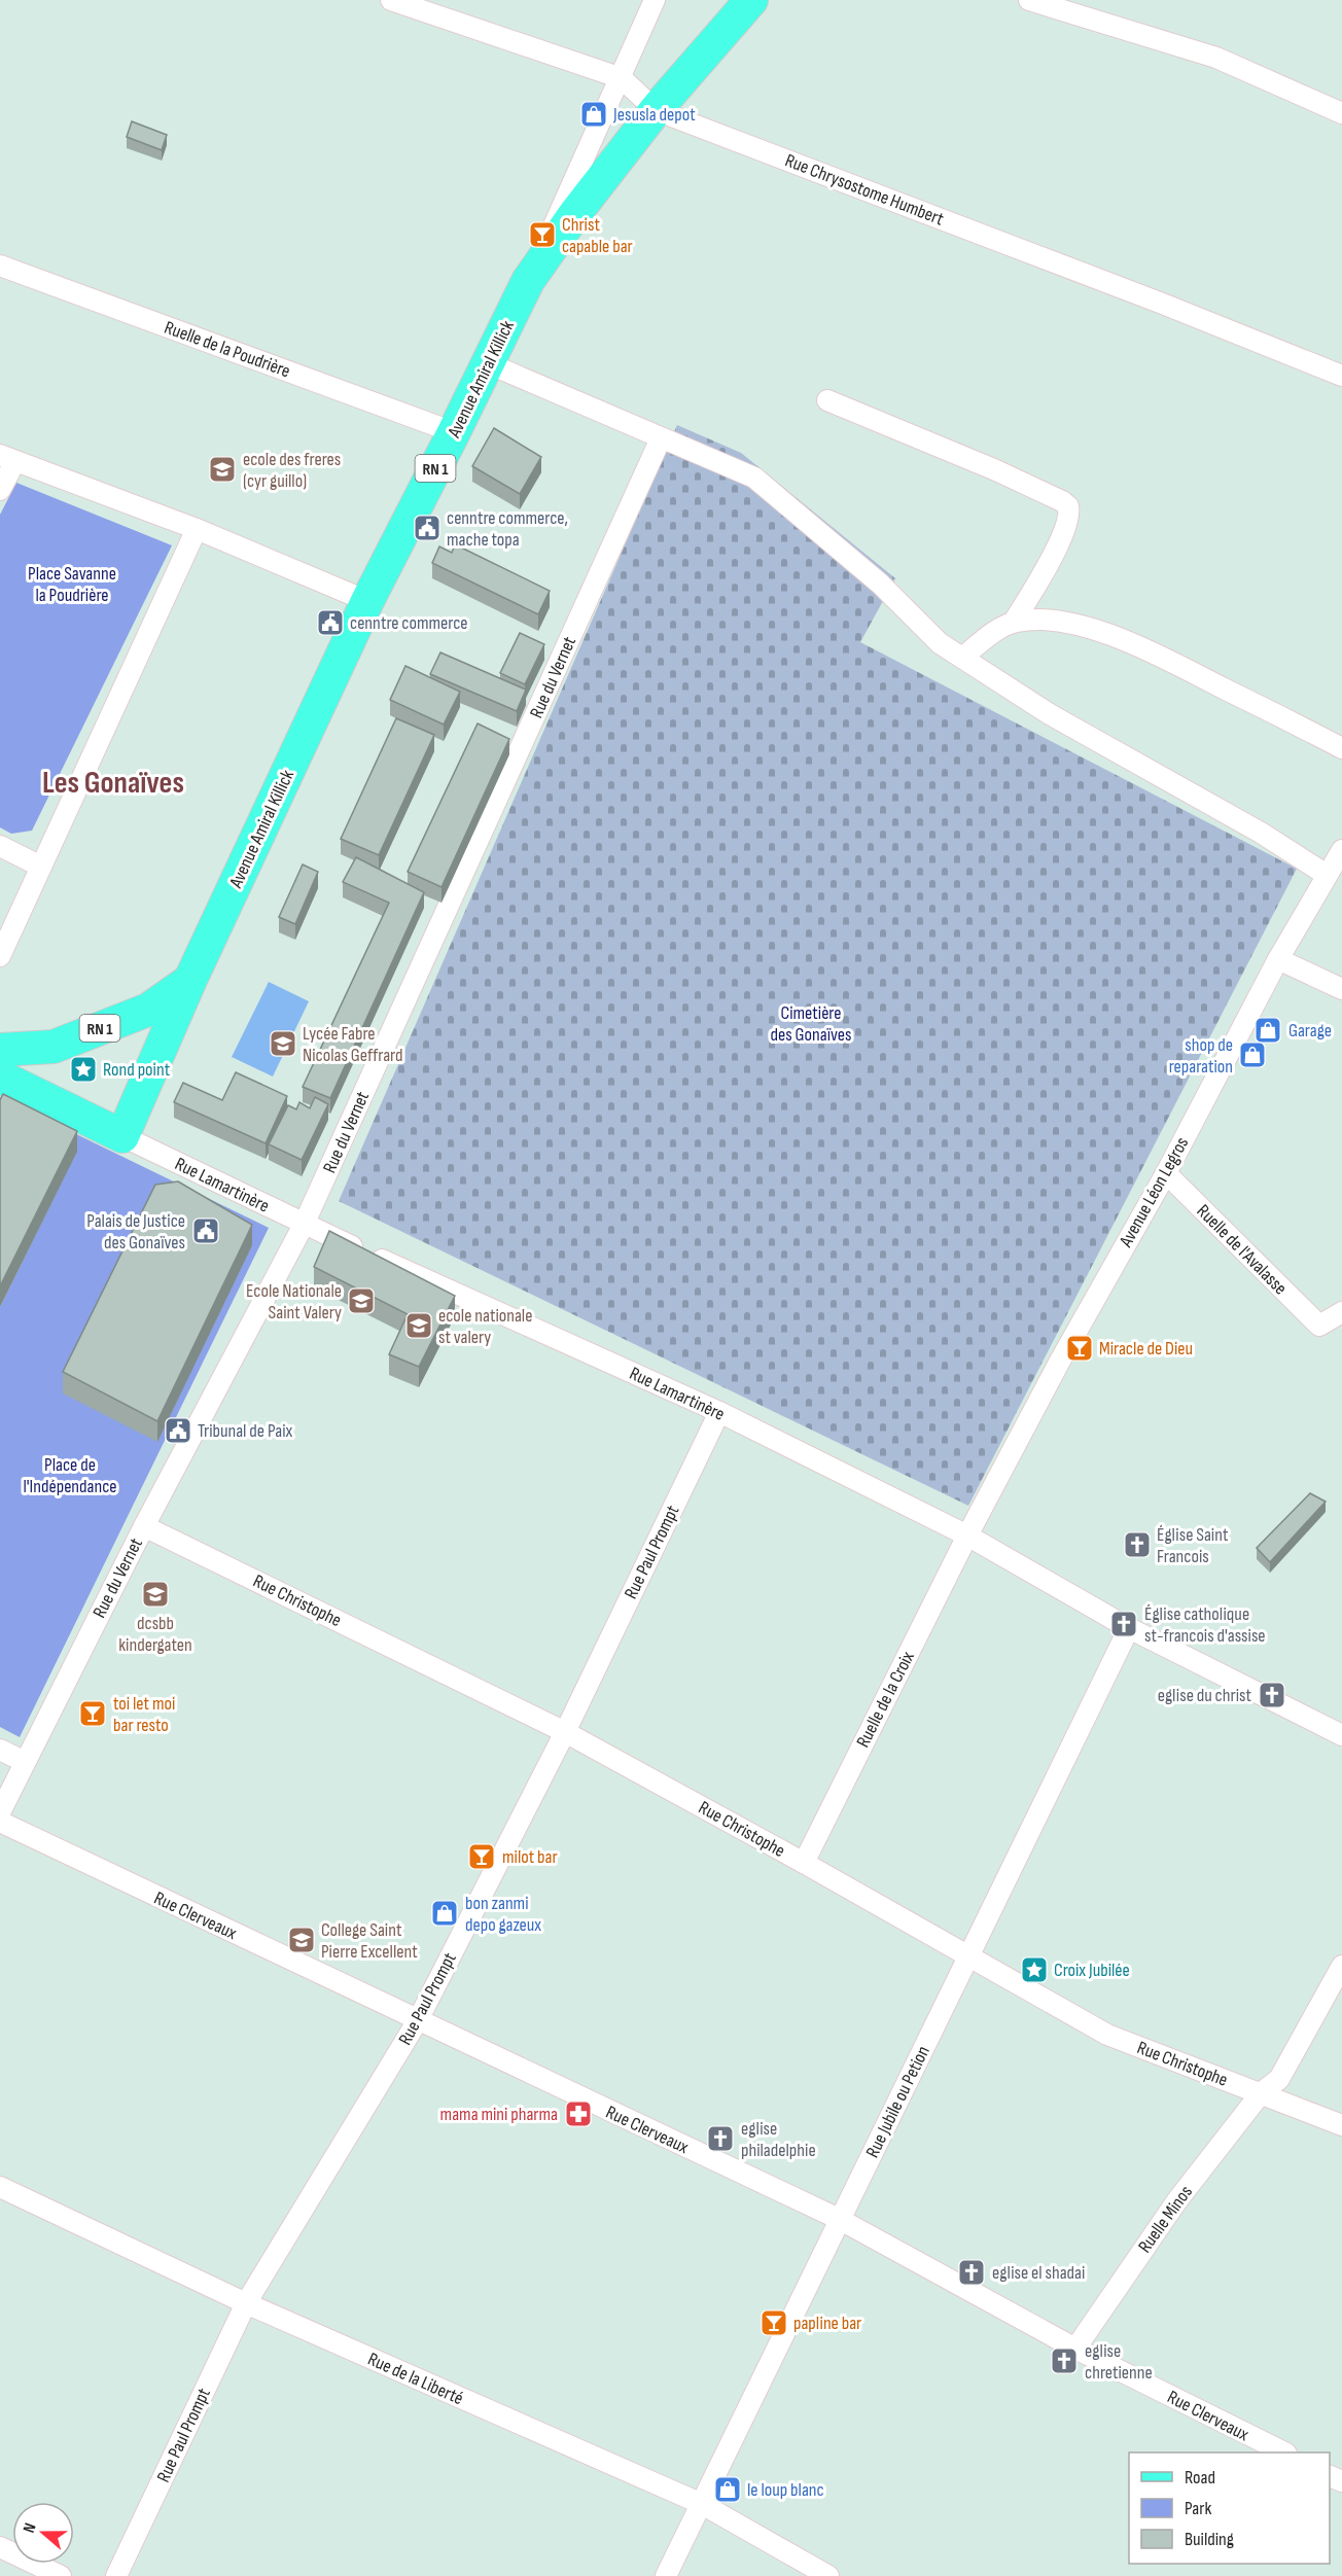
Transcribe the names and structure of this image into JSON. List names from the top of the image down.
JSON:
{
  "streets": {
    "main road": ["Avenue Amiral Killick", "RN 1", "Rue Lamartinère"],
    "street": [
      "Rue Chrysostome Humbert",
      "Ruelle de la Poudrière",
      "Rue du Vernet",
      "Avenue Léon Legros",
      "Ruelle de l'Avalasse",
      "Rue Paul Prompt",
      "Rue Christophe",
      "Ruelle de la Croix",
      "Rue Clerveaux",
      "Rue Jubile ou Petion",
      "Ruelle Minos",
      "Rue de la Liberté"
    ]
  },
  "crossings": [
    ["Rue Chrysostome Humbert", "Avenue Amiral Killick"],
    ["Ruelle de la Poudrière", "Avenue Amiral Killick"],
    ["Avenue Amiral Killick", "RN 1"],
    ["Avenue Amiral Killick", "Rue Lamartinère"],
    ["Rue du Vernet", "Rue Lamartinère"],
    ["Rue du Vernet", "Rue Christophe"],
    ["Rue Lamartinère", "Avenue Léon Legros"],
    ["Rue Lamartinère", "Rue Paul Prompt"],
    ["Rue Lamartinère", "Ruelle de la Croix"],
    ["Rue Lamartinère", "Rue Jubile ou Petion"],
    ["Avenue Léon Legros", "Ruelle de l'Avalasse"],
    ["Avenue Léon Legros", "Ruelle de la Croix"],
    ["Rue Paul Prompt", "Rue Christophe"],
    ["Rue Paul Prompt", "Rue Clerveaux"],
    ["Rue Paul Prompt", "Rue de la Liberté"],
    ["Rue Christophe", "Ruelle de la Croix"],
    ["Rue Christophe", "Rue Jubile ou Petion"],
    ["Rue Christophe", "Ruelle Minos"],
    ["Rue Clerveaux", "Rue Jubile ou Petion"],
    ["Rue Clerveaux", "Ruelle Minos"],
    ["Rue Jubile ou Petion", "Rue de la Liberté"]
  ],
  "districts": ["Les Gonaïves"],
  "parks": ["Place Savanne la Poudrière", "Cimetière des Gonaïves", "Place de l'Indépendance"],
  "places": {
    "shop": [
      "Jesusla depot",
      "Garage",
      "shop de reparation",
      "bon zanmi depo gazeux",
      "le loup blanc"
    ],
    "bar": [
      "Christ capable bar",
      "Miracle de Dieu",
      "toi let moi bar resto",
      "milot bar",
      "papline bar"
    ],
    "school or university": [
      "ecole des freres (cyr guillo)",
      "Lycée Fabre Nicolas Geffrard",
      "Ecole Nationale Saint Valery",
      "ecole nationale st valery",
      "dcsbb kindergaten",
      "College Saint Pierre Excellent"
    ],
    "public building": [
      "cenntre commerce, mache topa",
      "cenntre commerce",
      "Palais de Justice des Gonaïves",
      "Tribunal de Paix"
    ],
    "place": ["Rond point", "Croix Jubilée"],
    "church": [
      "Église Saint Francois",
      "Église catholique st-francois d'assise",
      "eglise du christ",
      "eglise philadelphie",
      "eglise el shadai",
      "eglise chretienne"
    ],
    "pharmacy": ["mama mini pharma"]
  },
  "legend": ["Road", "Park", "Building"],
  "north": "left"
}
